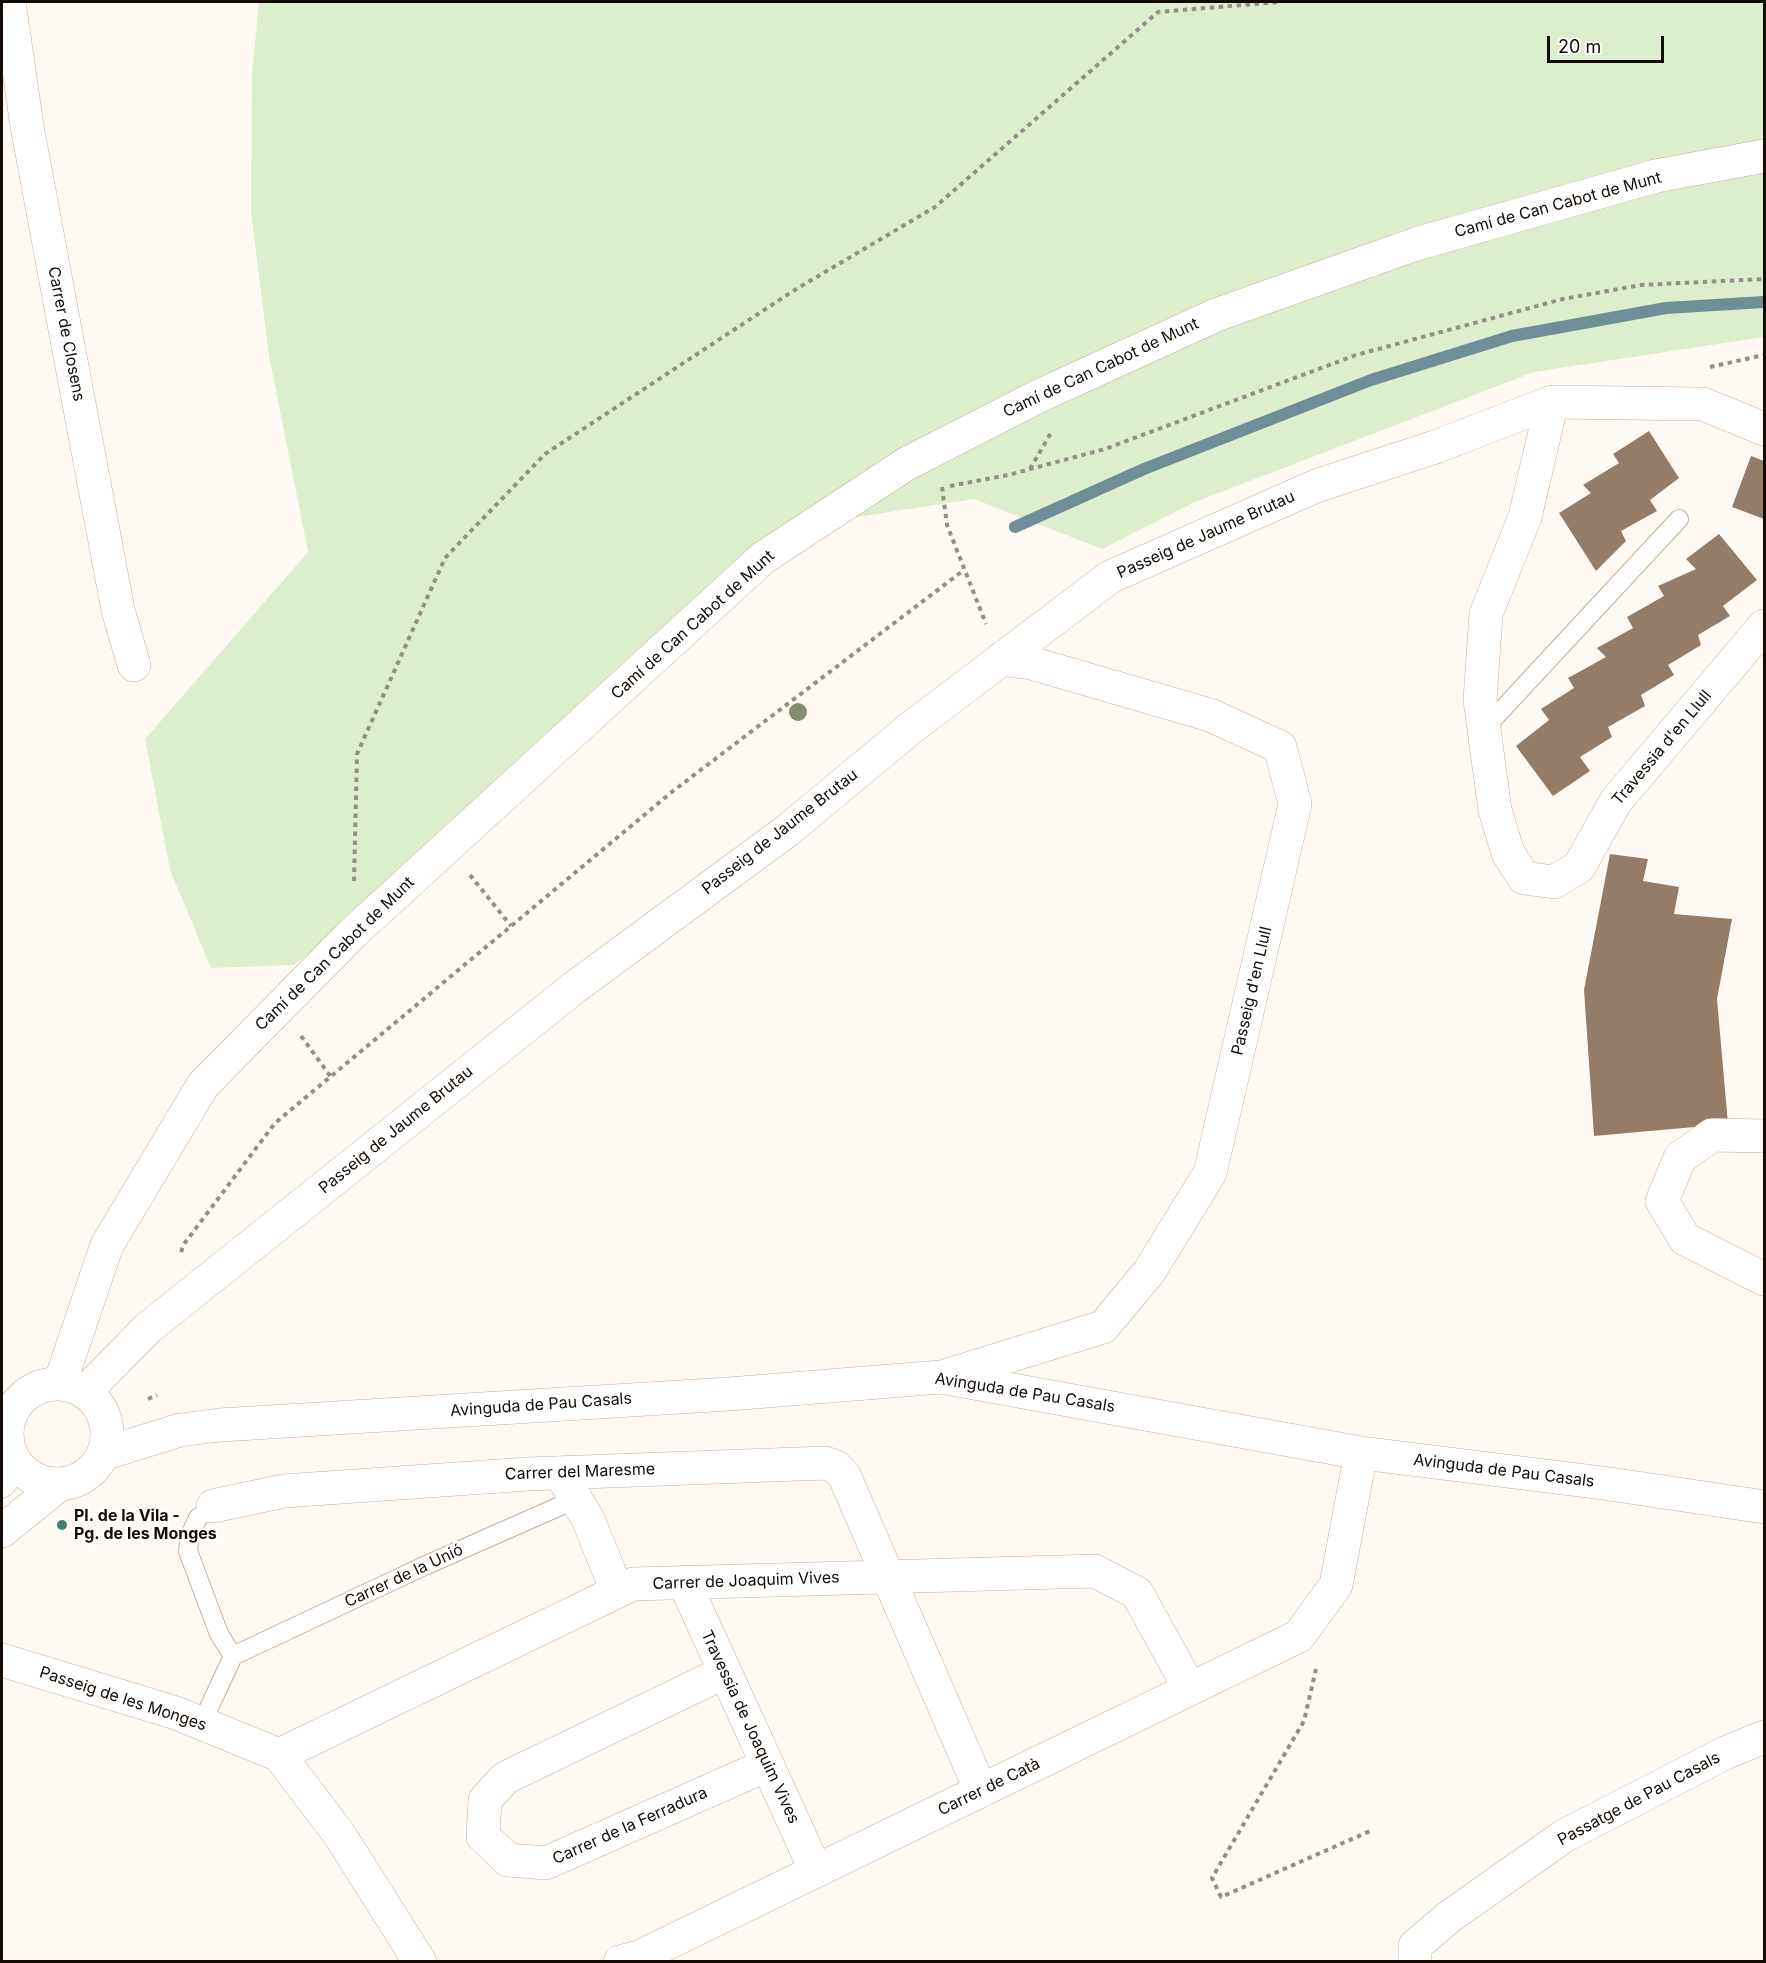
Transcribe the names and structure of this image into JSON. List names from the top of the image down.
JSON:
{
  "streets": {
    "street": [
      "Camí de Can Cabot de Munt",
      "Carrer de Closens",
      "Passeig de Jaume Brutau",
      "Travessia d'en Llull",
      "Passeig d'en Llull",
      "Avinguda de Pau Casals",
      "Carrer del Maresme",
      "Carrer de Joaquim Vives",
      "Passeig de les Monges",
      "Travessia de Joaquim Vives",
      "Carrer de Catà",
      "Passatge de Pau Casals",
      "Carrer de la Ferradura"
    ],
    "lane": ["Carrer de la Unió"]
  },
  "crossings": [
    ["Camí de Can Cabot de Munt", "Passeig de Jaume Brutau"],
    ["Camí de Can Cabot de Munt", "Avinguda de Pau Casals"],
    ["Passeig de Jaume Brutau", "Travessia d'en Llull"],
    ["Passeig de Jaume Brutau", "Passeig d'en Llull"],
    ["Passeig de Jaume Brutau", "Avinguda de Pau Casals"],
    ["Passeig d'en Llull", "Avinguda de Pau Casals"],
    ["Avinguda de Pau Casals", "Carrer de Catà"],
    ["Carrer del Maresme", "Carrer de la Unió"],
    ["Carrer del Maresme", "Carrer de Joaquim Vives"],
    ["Carrer del Maresme", "Carrer de Catà"],
    ["Carrer de Joaquim Vives", "Passeig de les Monges"],
    ["Carrer de Joaquim Vives", "Travessia de Joaquim Vives"],
    ["Carrer de Joaquim Vives", "Carrer de Catà"],
    ["Travessia de Joaquim Vives", "Carrer de Catà"],
    ["Travessia de Joaquim Vives", "Carrer de la Ferradura"]
  ],
  "places": ["Pl. de la Vila - Pg. de les Monges"],
  "scale_bar": "20 m"
}
